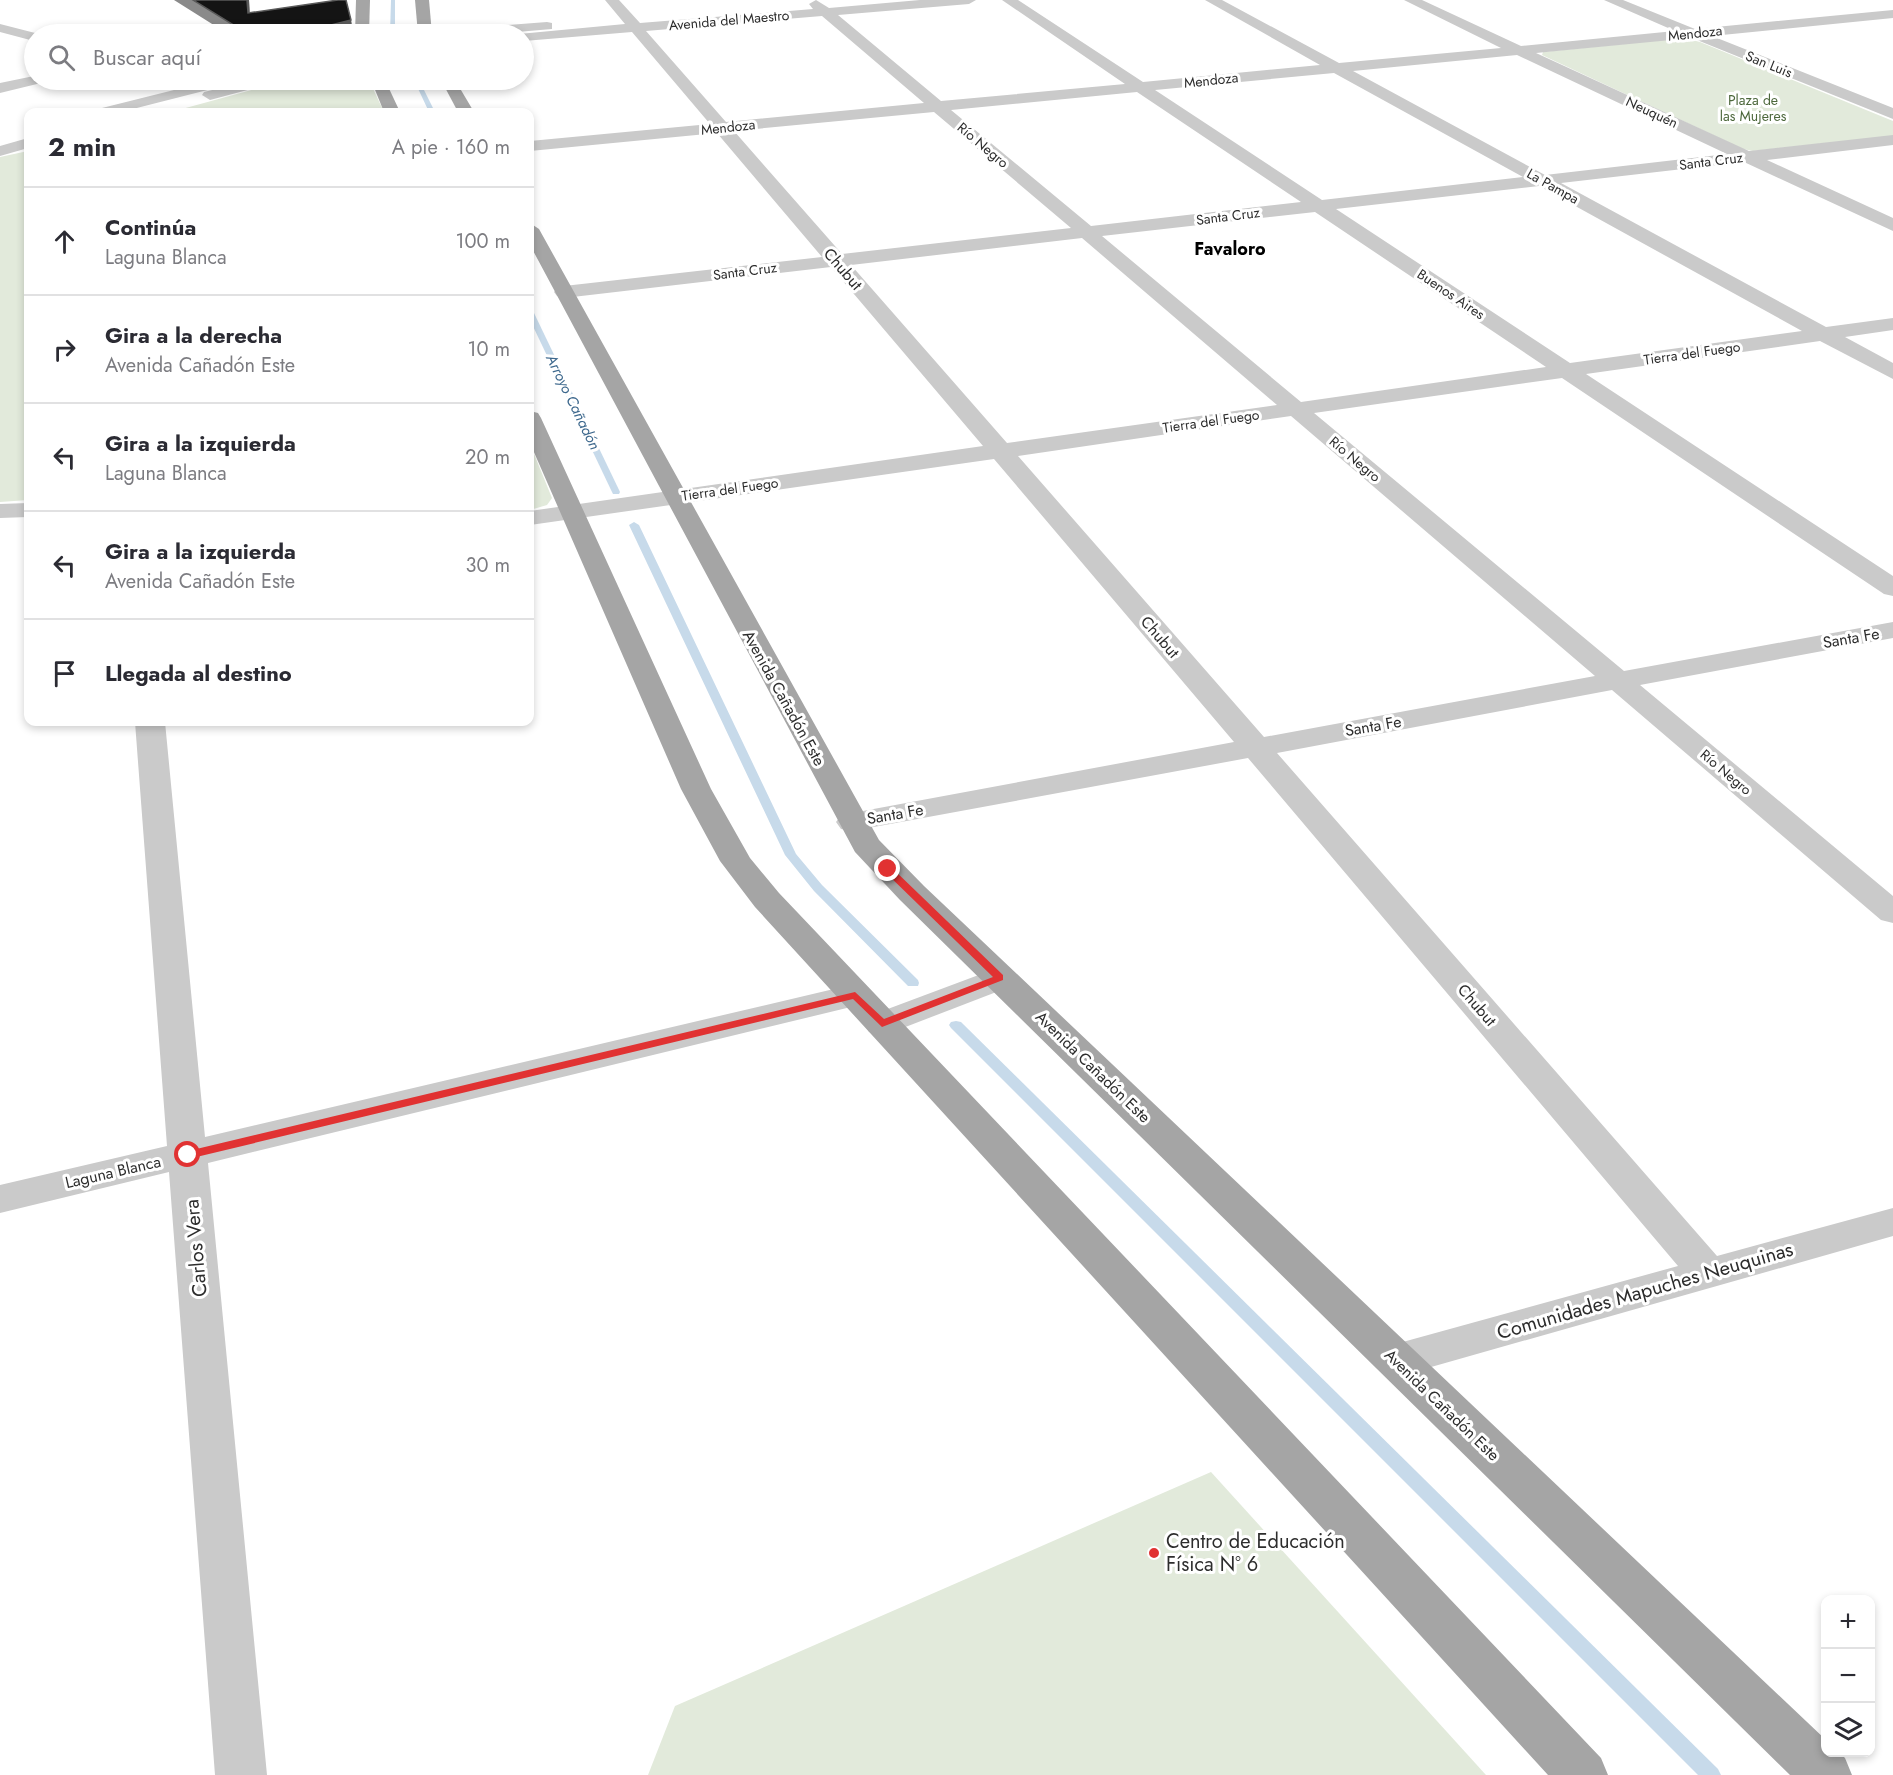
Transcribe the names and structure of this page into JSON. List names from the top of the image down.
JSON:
{
  "streets": {
    "main road": ["Avenida Cañadón Este"],
    "street": [
      "Avenida del Maestro",
      "Mendoza",
      "San Luis",
      "Neuquén",
      "Río Negro",
      "Santa Cruz",
      "La Pampa",
      "Chubut",
      "Buenos Aires",
      "Tierra del Fuego",
      "Santa Fe",
      "Laguna Blanca",
      "Carlos Vera",
      "Comunidades Mapuches Neuquinas"
    ]
  },
  "crossings": [
    ["Avenida del Maestro", "Río Negro"],
    ["Avenida del Maestro", "Chubut"],
    ["Mendoza", "San Luis"],
    ["Mendoza", "Neuquén"],
    ["Mendoza", "Río Negro"],
    ["Mendoza", "La Pampa"],
    ["Mendoza", "Chubut"],
    ["Mendoza", "Buenos Aires"],
    ["Neuquén", "Santa Cruz"],
    ["Río Negro", "Santa Cruz"],
    ["Río Negro", "Tierra del Fuego"],
    ["Río Negro", "Santa Fe"],
    ["Santa Cruz", "La Pampa"],
    ["Santa Cruz", "Chubut"],
    ["Santa Cruz", "Buenos Aires"],
    ["Santa Cruz", "Avenida Cañadón Este"],
    ["La Pampa", "Tierra del Fuego"],
    ["Chubut", "Tierra del Fuego"],
    ["Chubut", "Santa Fe"],
    ["Chubut", "Comunidades Mapuches Neuquinas"],
    ["Buenos Aires", "Tierra del Fuego"],
    ["Tierra del Fuego", "Avenida Cañadón Este"],
    ["Santa Fe", "Avenida Cañadón Este"],
    ["Avenida Cañadón Este", "Comunidades Mapuches Neuquinas"],
    ["Laguna Blanca", "Carlos Vera"]
  ],
  "districts": ["Favaloro"],
  "water": ["Arroyo Cañadón"],
  "parks": ["Plaza de las Mujeres"],
  "places": ["Centro de Educación Física N° 6"],
  "page": {
    "search": "Buscar aquí",
    "heading": ["2 min", "A pie · 160 m"],
    "list": [
      ["Continúa", "Laguna Blanca", "100 m"],
      ["Gira a la derecha", "Avenida Cañadón Este", "10 m"],
      ["Gira a la izquierda", "Laguna Blanca", "20 m"],
      ["Gira a la izquierda", "Avenida Cañadón Este", "30 m"],
      "Llegada al destino"
    ],
    "map_buttons": ["+", "−"]
  }
}
